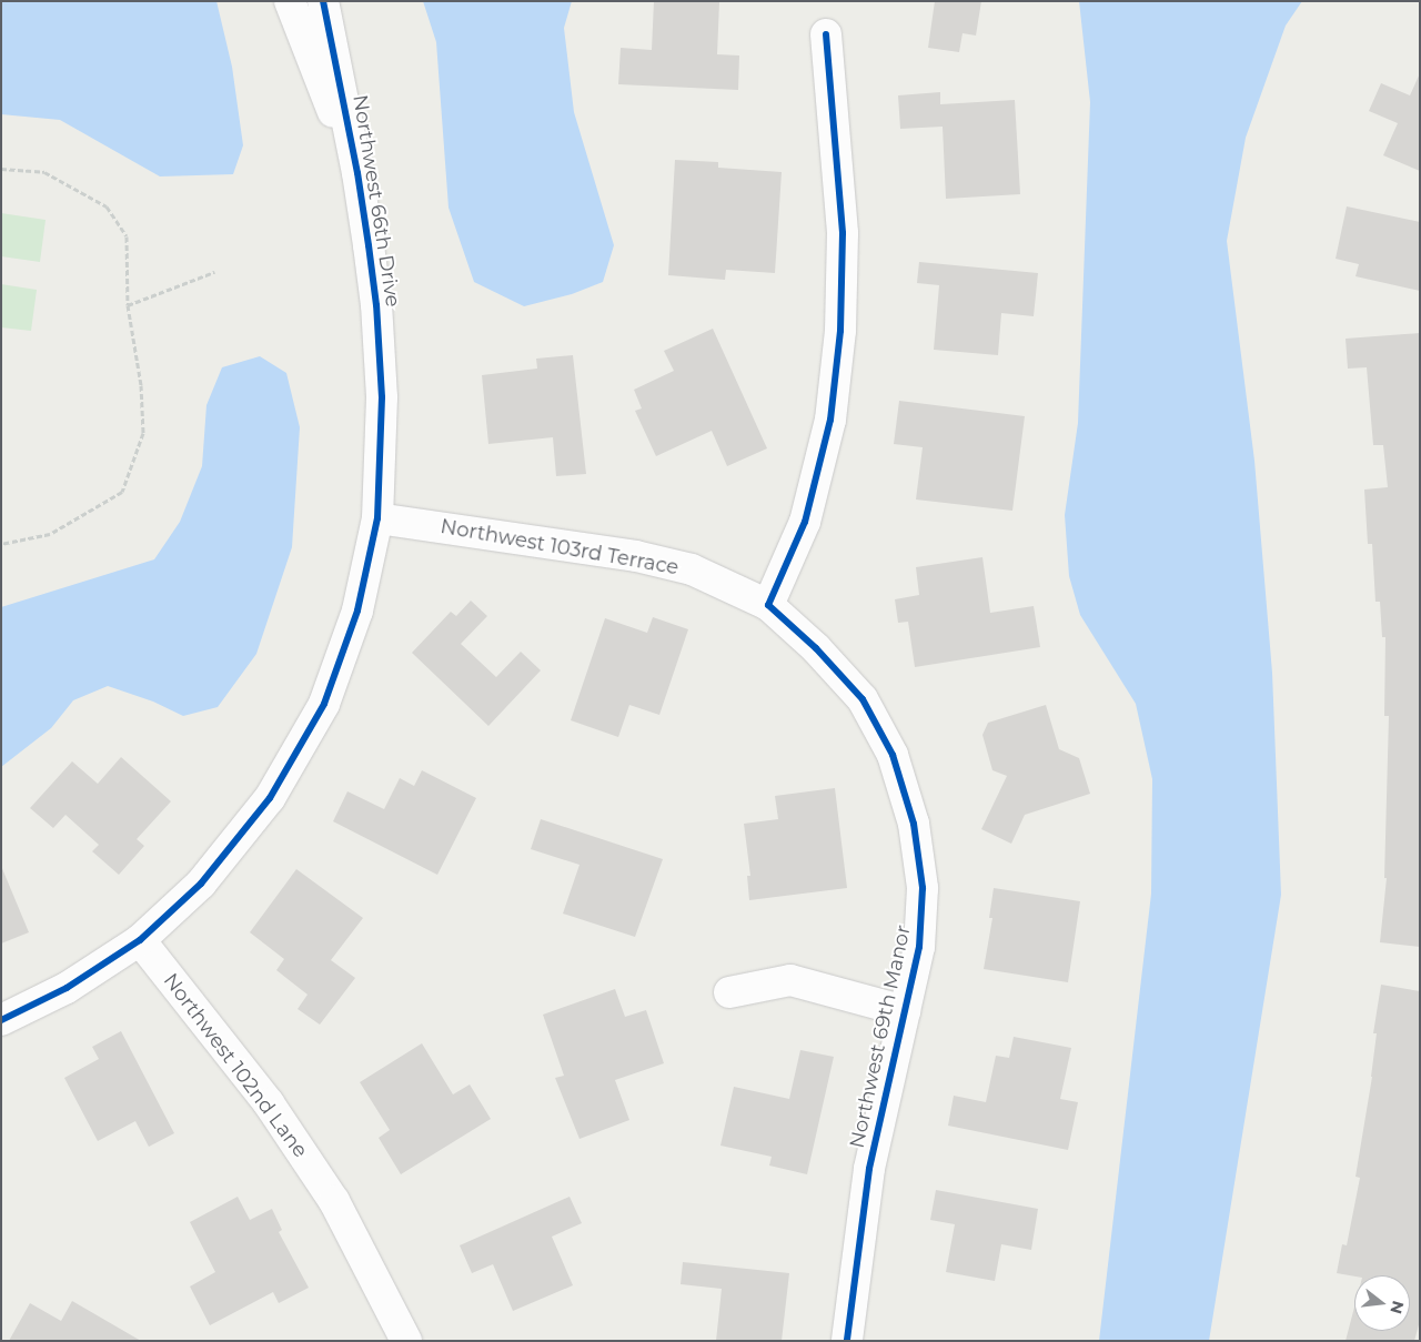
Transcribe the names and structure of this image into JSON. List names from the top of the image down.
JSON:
{
  "streets": {
    "street": [
      "Northwest 66th Drive",
      "Northwest 103rd Terrace",
      "Northwest 69th Manor",
      "Northwest 102nd Lane"
    ]
  },
  "crossings": [
    ["Northwest 66th Drive", "Northwest 103rd Terrace"],
    ["Northwest 66th Drive", "Northwest 102nd Lane"],
    ["Northwest 103rd Terrace", "Northwest 69th Manor"]
  ],
  "north": "right"
}
